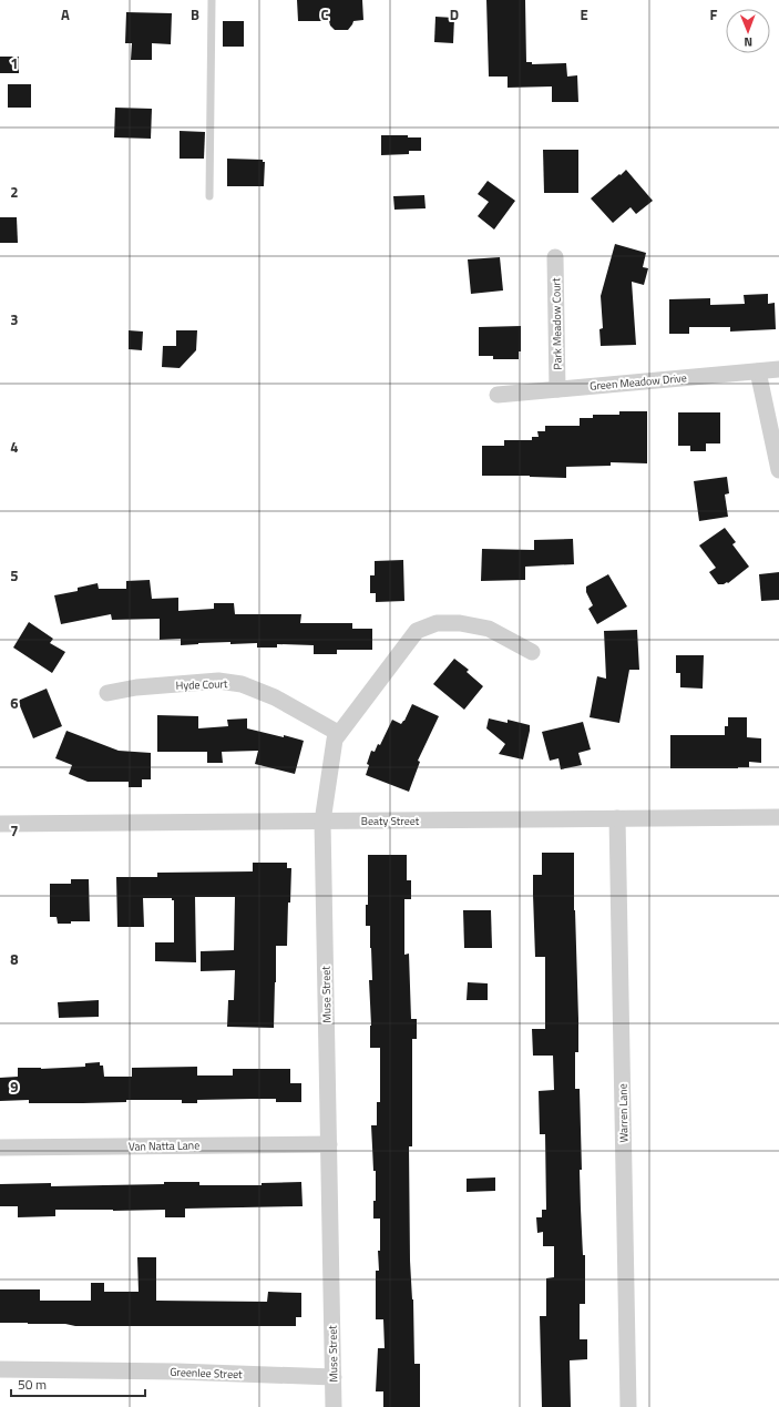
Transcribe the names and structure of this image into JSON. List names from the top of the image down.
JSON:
{
  "streets": {
    "street": [
      "Park Meadow Court",
      "Green Meadow Drive",
      "Hyde Court",
      "Beaty Street",
      "Muse Street",
      "Warren Lane",
      "Van Natta Lane",
      "Greenlee Street"
    ]
  },
  "crossings": [
    ["Park Meadow Court", "Green Meadow Drive"],
    ["Hyde Court", "Muse Street"],
    ["Beaty Street", "Muse Street"],
    ["Beaty Street", "Warren Lane"],
    ["Muse Street", "Van Natta Lane"],
    ["Muse Street", "Greenlee Street"]
  ],
  "scale_bar": "50 m",
  "north": "bottom",
  "grid": {
    "columns": [
      "A",
      "B",
      "C",
      "D",
      "E",
      "F"
    ],
    "rows": [
      "1",
      "2",
      "3",
      "4",
      "5",
      "6",
      "7",
      "8",
      "9"
    ]
  }
}
